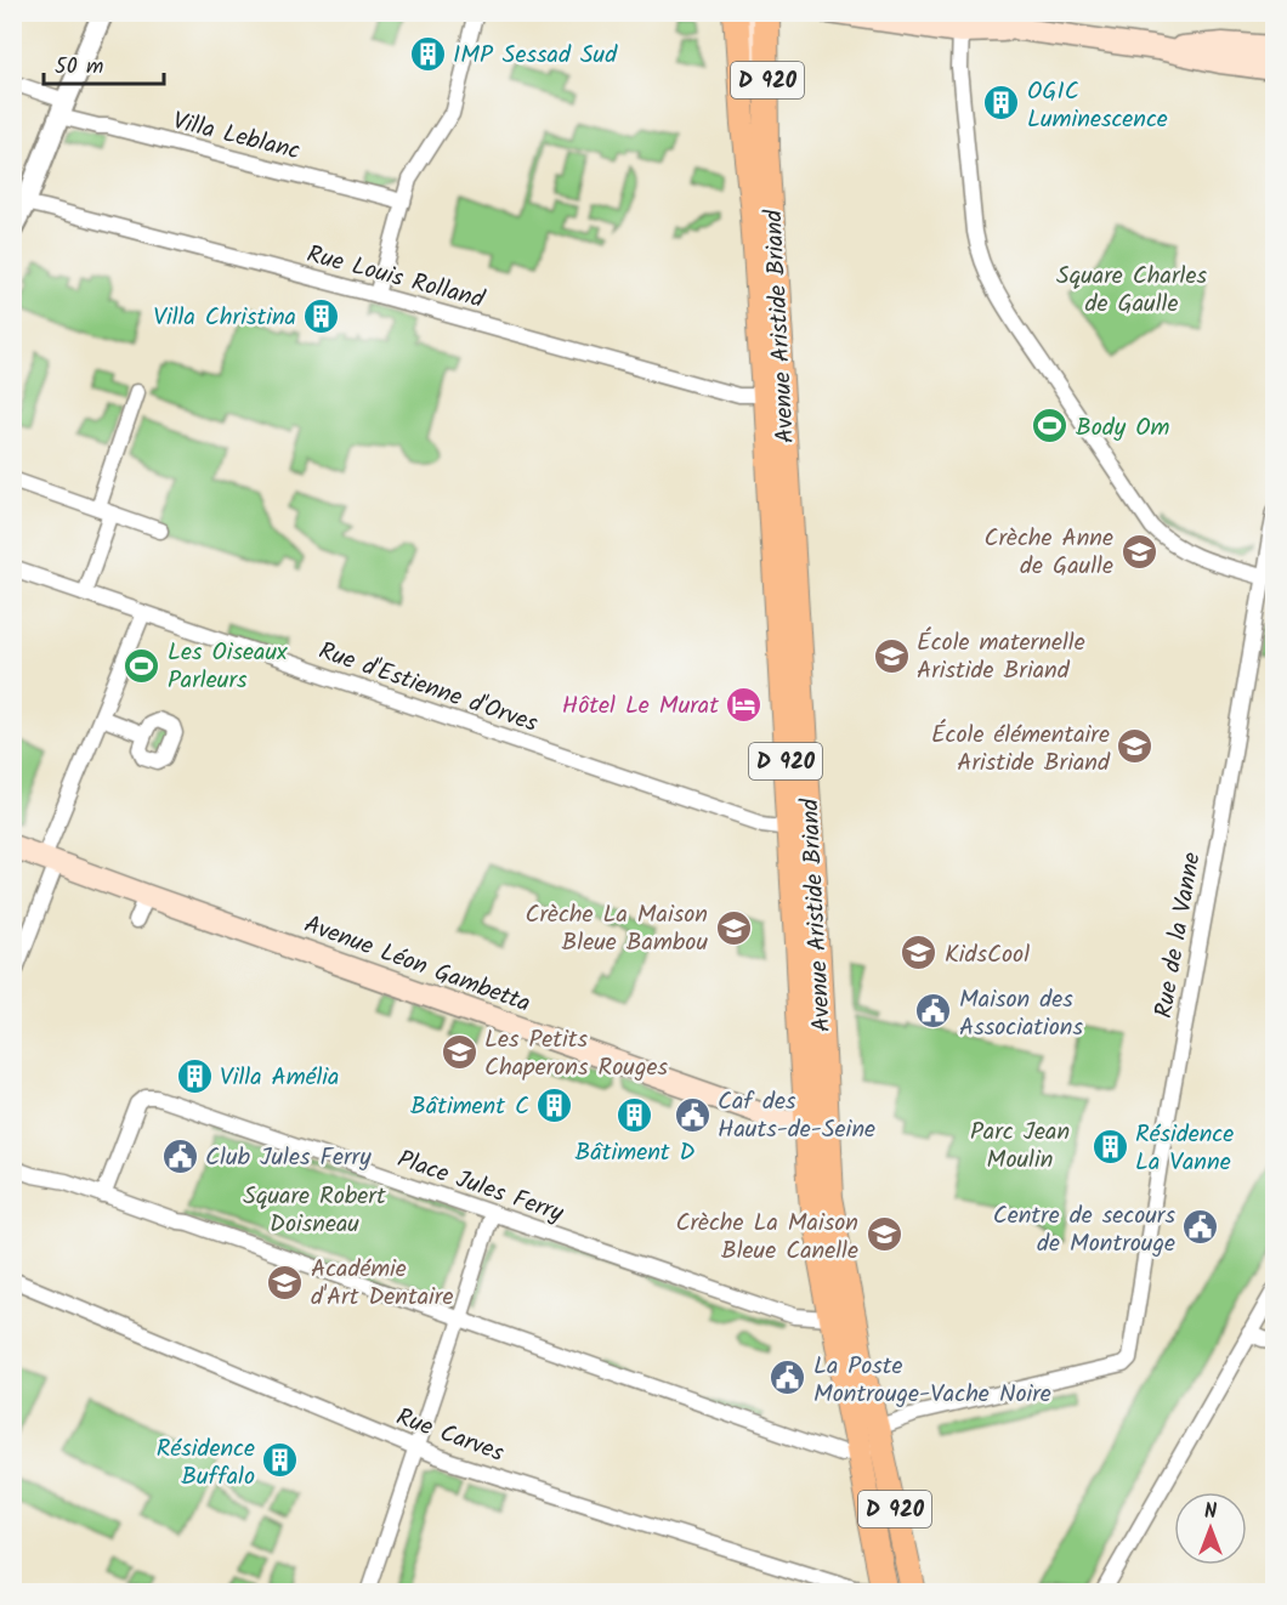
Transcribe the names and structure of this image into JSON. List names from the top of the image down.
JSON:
{
  "streets": {
    "main road": ["D 920", "Avenue Aristide Briand", "Avenue Léon Gambetta"],
    "street": [
      "Villa Leblanc",
      "Rue Louis Rolland",
      "Rue d'Estienne d'Orves",
      "Rue de la Vanne",
      "Place Jules Ferry",
      "Rue Carves"
    ]
  },
  "crossings": [
    ["Rue Louis Rolland", "Avenue Aristide Briand"],
    ["Avenue Aristide Briand", "Rue d'Estienne d'Orves"],
    ["Avenue Aristide Briand", "Rue de la Vanne"],
    ["Avenue Aristide Briand", "Avenue Léon Gambetta"],
    ["Avenue Aristide Briand", "Place Jules Ferry"],
    ["Avenue Aristide Briand", "Rue Carves"]
  ],
  "parks": ["Square Charles de Gaulle", "Parc Jean Moulin", "Square Robert Doisneau"],
  "places": {
    "building": [
      "IMP Sessad Sud",
      "OGIC Luminescence",
      "Villa Christina",
      "Villa Amélia",
      "Bâtiment C",
      "Bâtiment D",
      "Résidence La Vanne",
      "Résidence Buffalo"
    ],
    "sports": ["Body Om", "Les Oiseaux Parleurs"],
    "school or university": [
      "Crèche Anne de Gaulle",
      "École maternelle Aristide Briand",
      "École élémentaire Aristide Briand",
      "Crèche La Maison Bleue Bambou",
      "KidsCool",
      "Les Petits Chaperons Rouges",
      "Crèche La Maison Bleue Canelle",
      "Académie d'Art Dentaire"
    ],
    "hotel": ["Hôtel Le Murat"],
    "public building": [
      "Maison des Associations",
      "Caf des Hauts-de-Seine",
      "Club Jules Ferry",
      "Centre de secours de Montrouge",
      "La Poste Montrouge-Vache Noire"
    ]
  },
  "scale_bar": "50 m",
  "north": "top"
}
